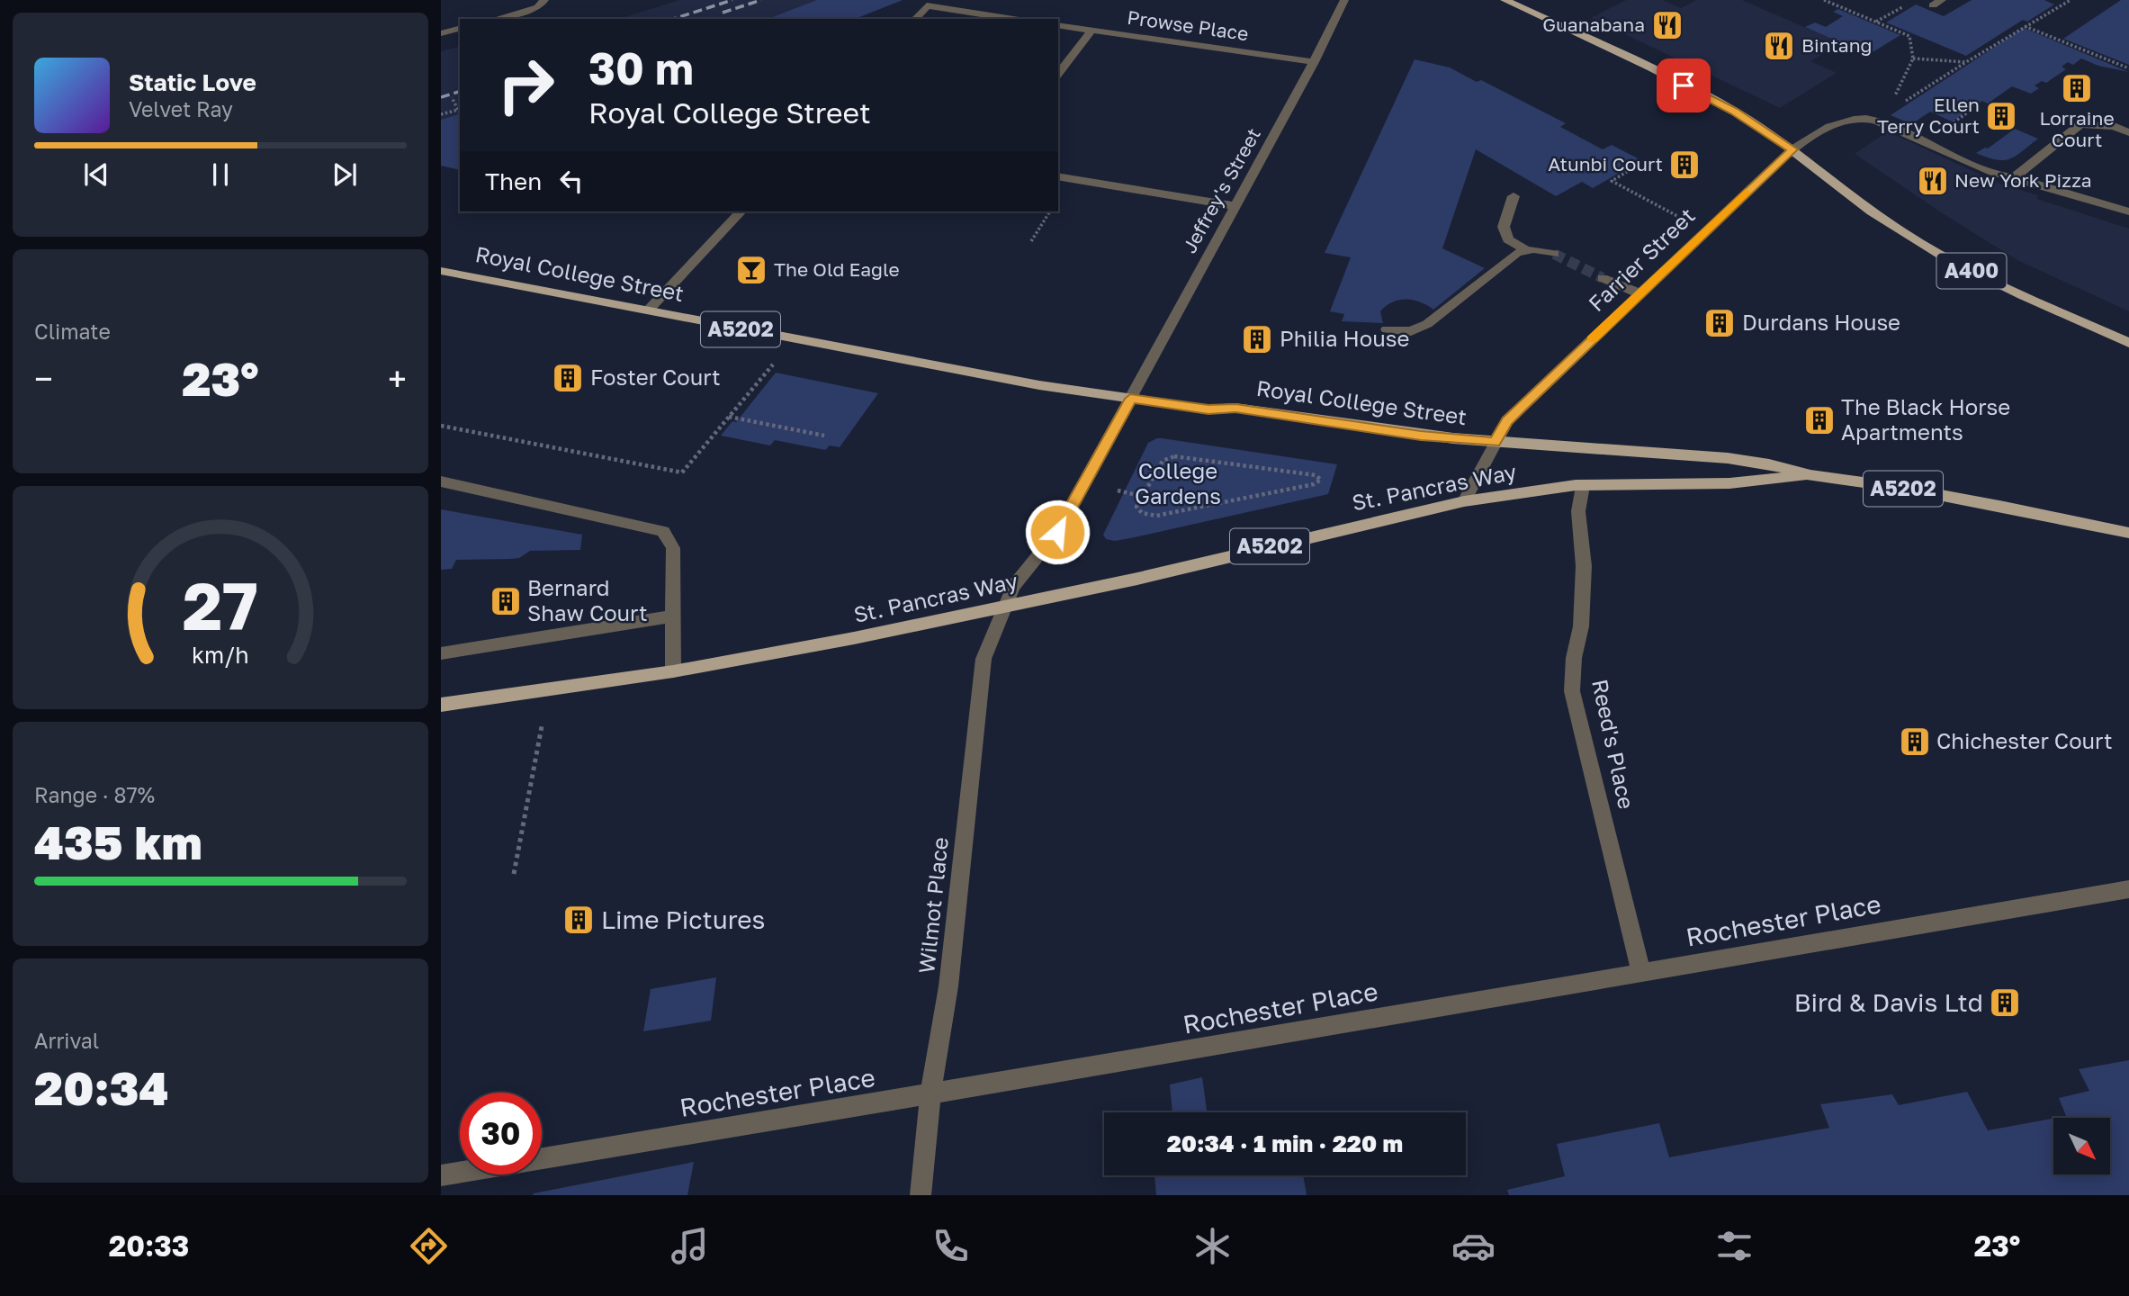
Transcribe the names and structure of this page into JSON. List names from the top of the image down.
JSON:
{
  "streets": {
    "main road": [
      "A400",
      "Royal College Street",
      "A5202",
      "St. Pancras Way"
    ],
    "street": [
      "Prowse Place",
      "Jeffrey's Street",
      "Farrier Street",
      "Reed's Place",
      "Wilmot Place",
      "Rochester Place"
    ]
  },
  "crossings": [
    ["Prowse Place", "Jeffrey's Street"],
    ["Jeffrey's Street", "Royal College Street"],
    ["Farrier Street", "A400"],
    ["Farrier Street", "Royal College Street"],
    ["Farrier Street", "St. Pancras Way"],
    ["Royal College Street", "St. Pancras Way"],
    ["St. Pancras Way", "Reed's Place"],
    ["St. Pancras Way", "Wilmot Place"],
    ["Reed's Place", "Rochester Place"],
    ["Wilmot Place", "Rochester Place"]
  ],
  "parks": ["College Gardens"],
  "places": {
    "restaurant": ["Guanabana", "Bintang", "New York Pizza"],
    "building": [
      "Lorraine Court",
      "Ellen Terry Court",
      "Atunbi Court",
      "Durdans House",
      "Philia House",
      "Foster Court",
      "The Black Horse Apartments",
      "Bernard Shaw Court",
      "Chichester Court",
      "Lime Pictures",
      "Bird & Davis Ltd"
    ],
    "bar": ["The Old Eagle"]
  },
  "north": "bottom right",
  "page": {
    "turn": ["30 m", "Royal College Street"],
    "song": ["Static Love", "Velvet Ray"],
    "then": "Then",
    "tile": [
      "Climate",
      ["Range · 87%", "435 km"],
      ["Arrival", "20:34"]
    ],
    "heat": ["−", "23°", "+"],
    "limit": "30",
    "trip": "20:34 · 1 min · 220 m",
    "tabs": ["20:33", "23°"],
    "gauge": ["27", "km/h"]
  }
}
